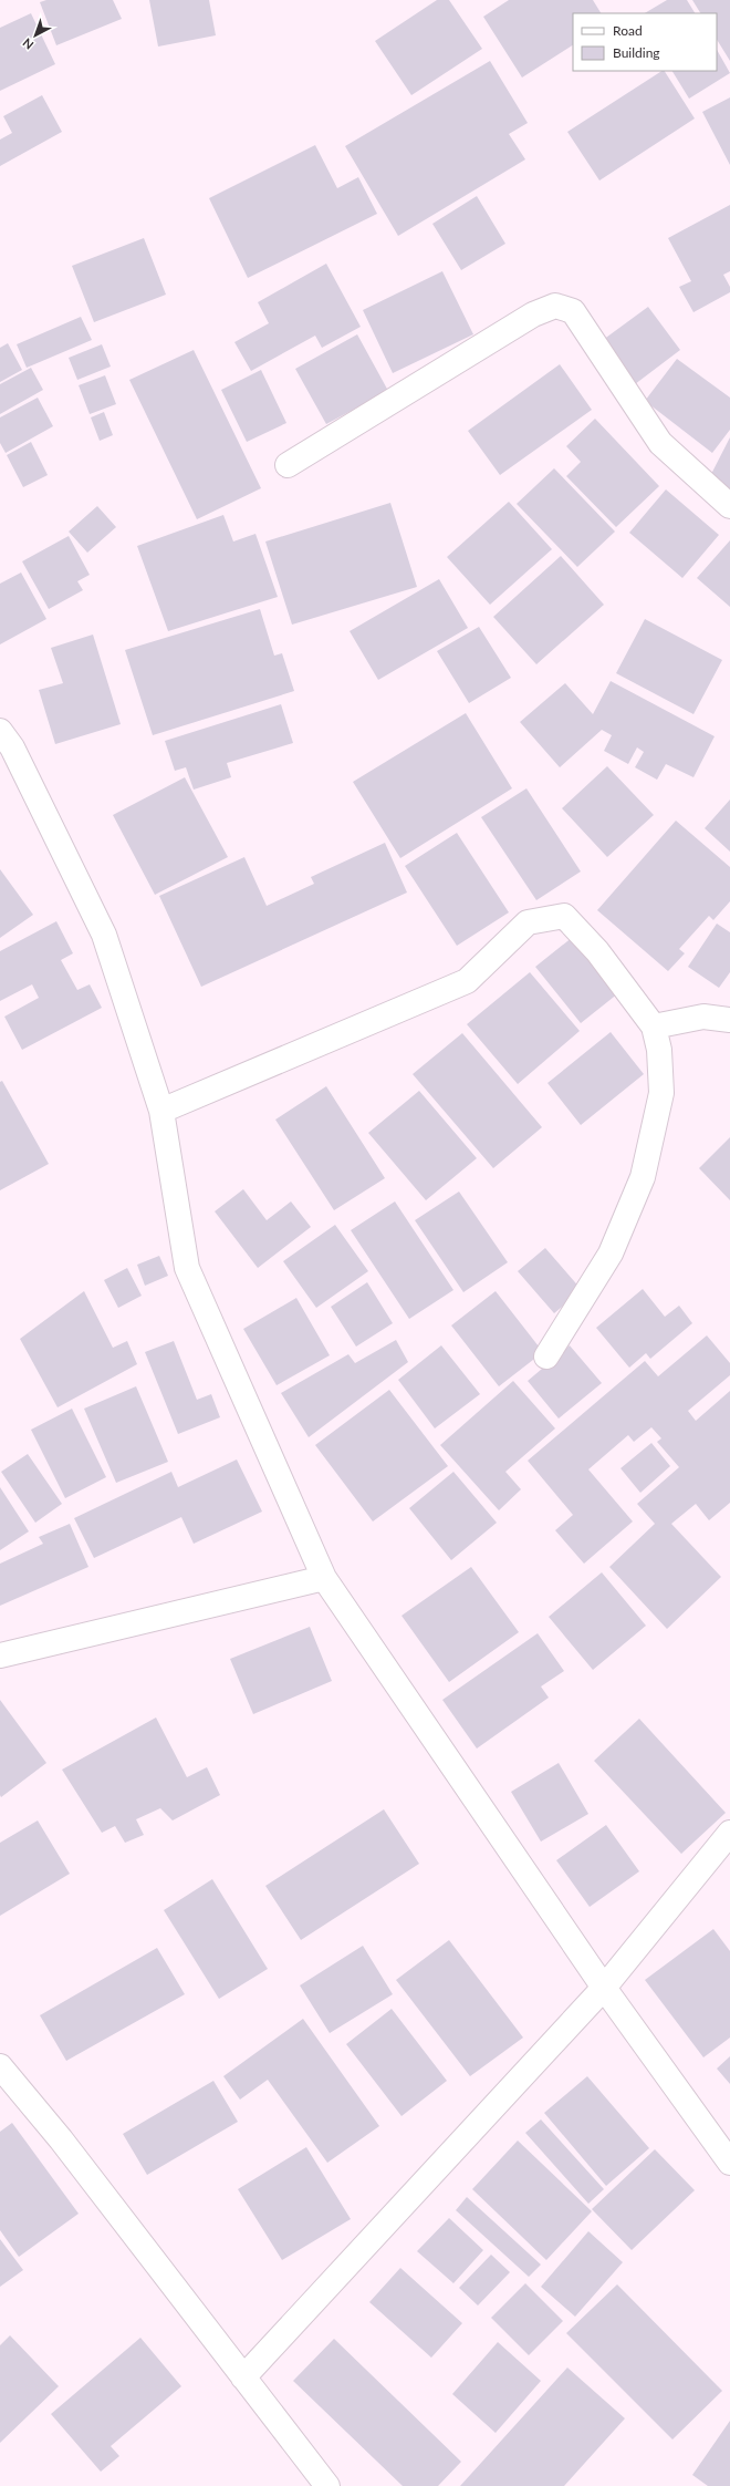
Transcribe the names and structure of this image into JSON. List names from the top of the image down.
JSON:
{
  "legend": ["Road", "Building"],
  "north": "bottom left"
}
